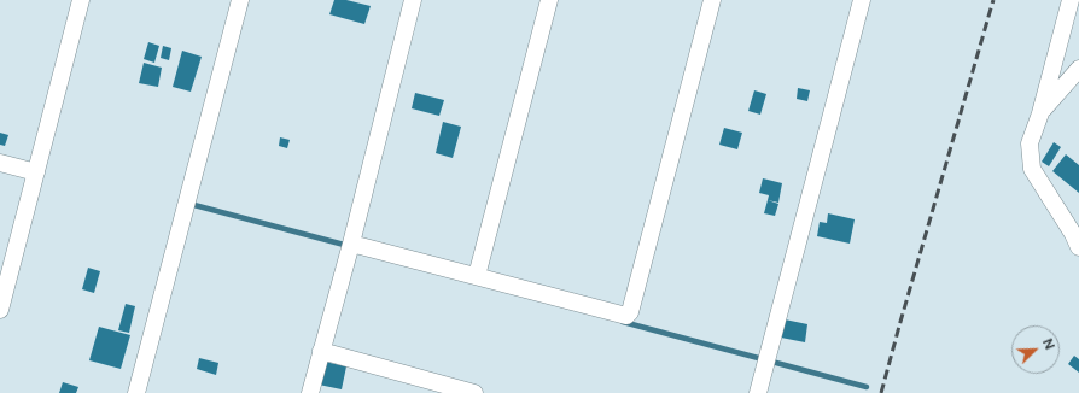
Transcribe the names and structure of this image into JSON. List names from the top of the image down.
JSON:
{
  "north": "top right"
}
